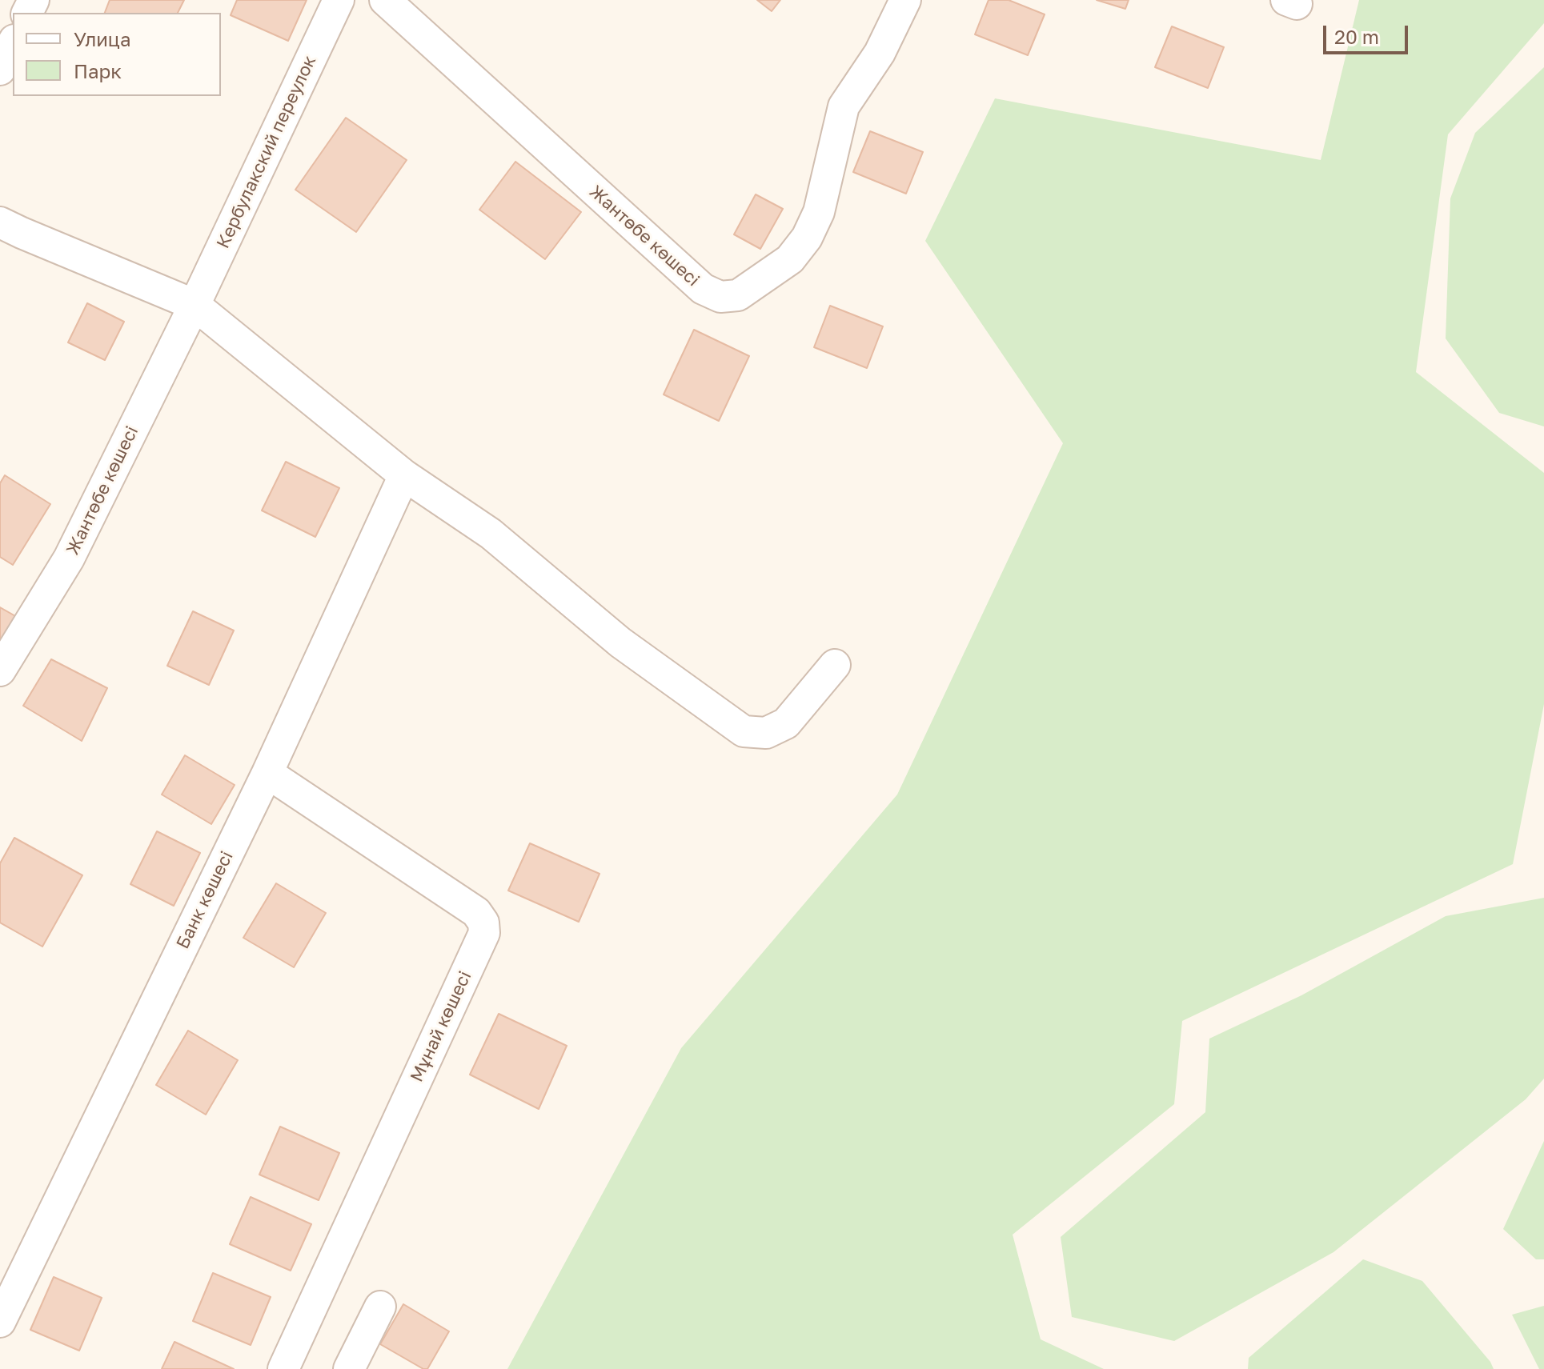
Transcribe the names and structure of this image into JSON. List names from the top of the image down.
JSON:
{
  "streets": {
    "street": [
      "Кербулакский переулок",
      "Жантөбе көшесі",
      "Банк көшесі",
      "Мұнай көшесі"
    ]
  },
  "crossings": [
    ["Кербулакский переулок", "Жантөбе көшесі"],
    ["Банк көшесі", "Мұнай көшесі"]
  ],
  "legend": ["Улица", "Парк"],
  "scale_bar": "20 m"
}
